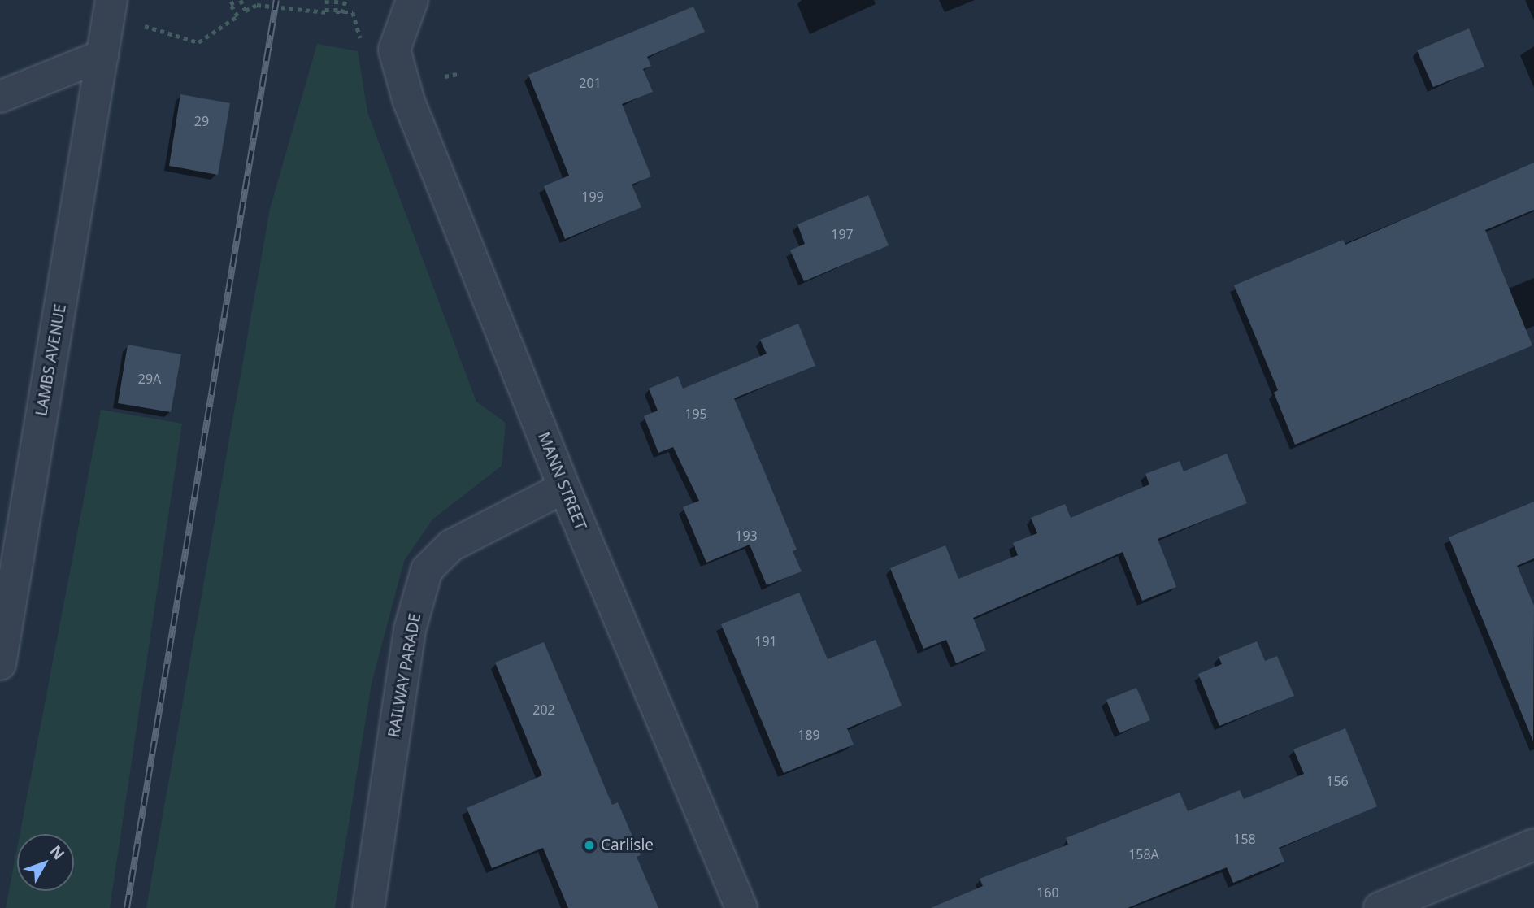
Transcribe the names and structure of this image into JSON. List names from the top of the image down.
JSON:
{
  "streets": {
    "street": ["LAMBS AVENUE", "MANN STREET", "RAILWAY PARADE"]
  },
  "crossings": [
    ["MANN STREET", "RAILWAY PARADE"]
  ],
  "places": ["Carlisle"],
  "house_numbers": [
    "201",
    "29",
    "199",
    "197",
    "29A",
    "195",
    "193",
    "191",
    "202",
    "189",
    "156",
    "158",
    "158A",
    "160"
  ],
  "north": "top right"
}
